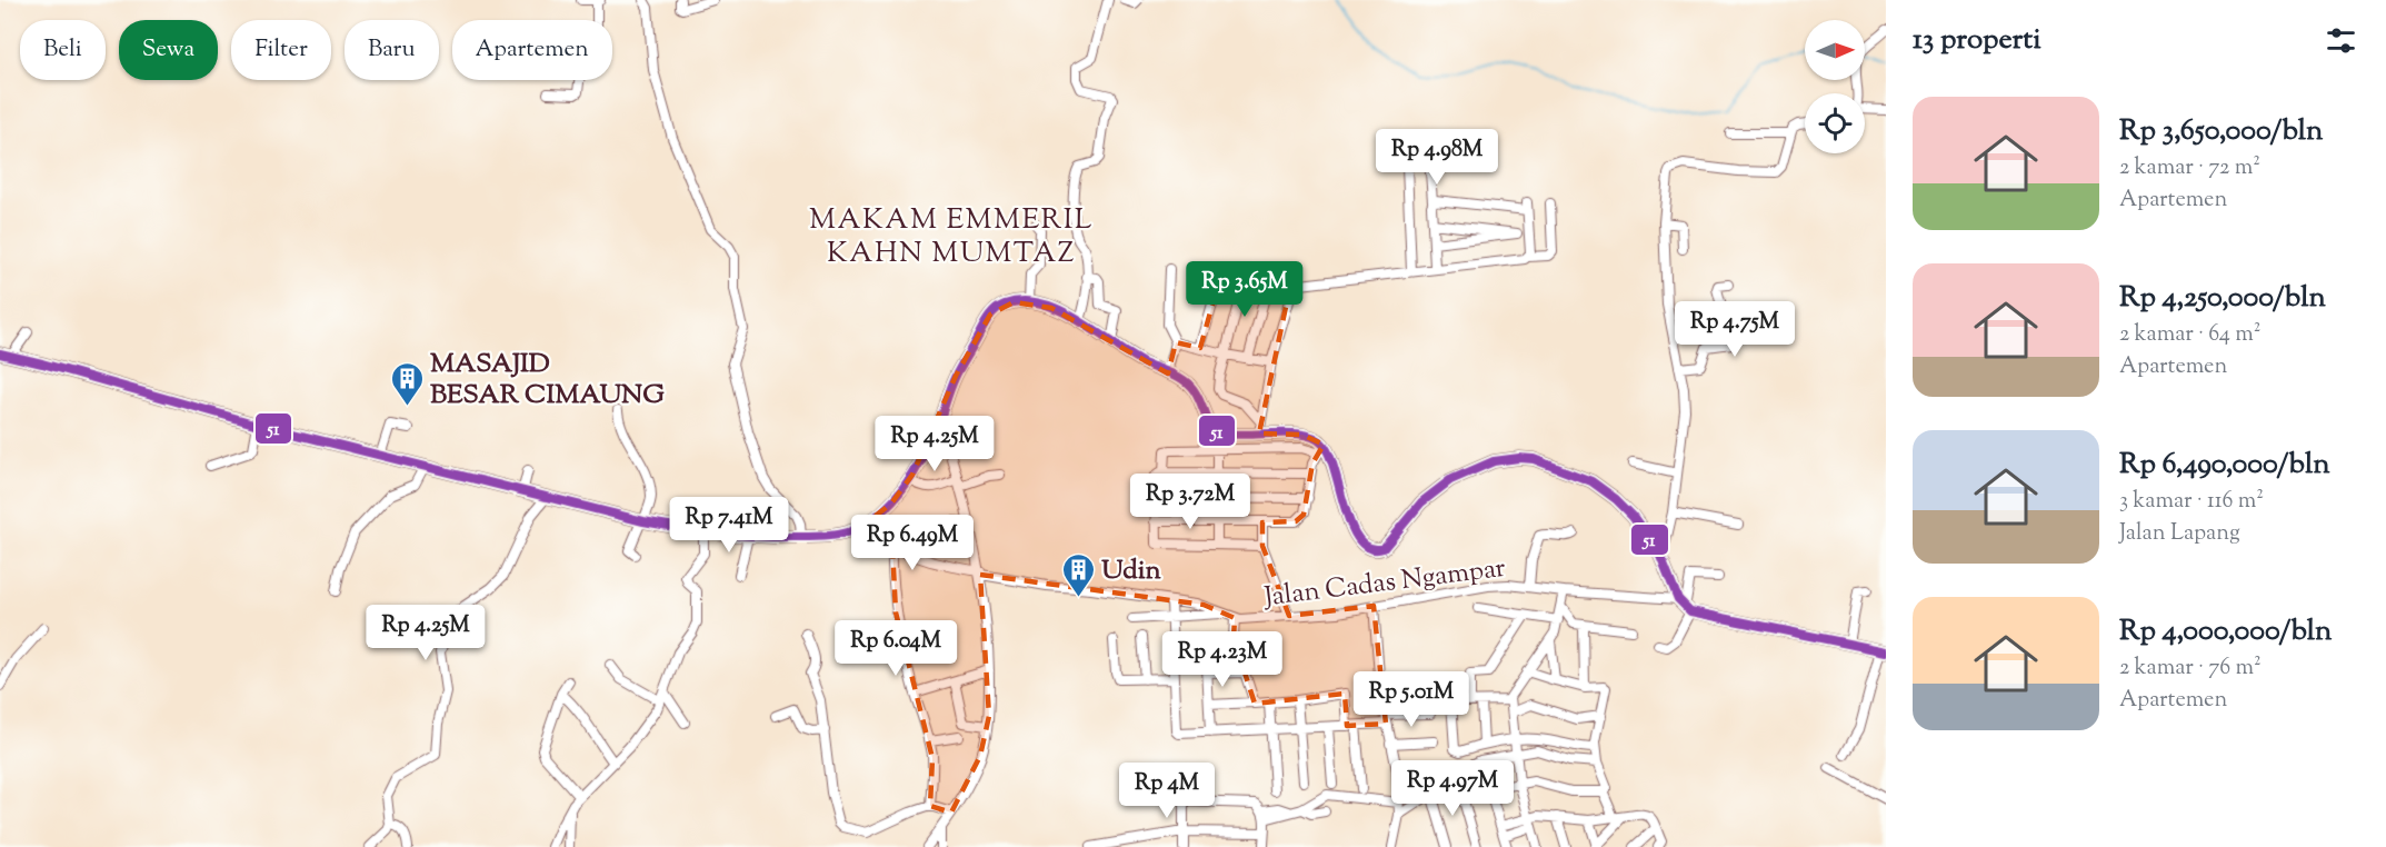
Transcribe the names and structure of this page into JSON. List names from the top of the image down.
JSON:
{
  "streets": {
    "street": ["Jalan Cadas Ngampar"]
  },
  "districts": ["MAKAM EMMERIL KAHN MUMTAZ"],
  "places": {
    "building": ["MASAJID BESAR CIMAUNG", "Udin"]
  },
  "lines": ["transit line 51"],
  "north": "right",
  "page": {
    "heading": "13 properti",
    "chip": [
      "Beli",
      "Sewa",
      "Filter",
      "Baru",
      "Apartemen"
    ],
    "list": [
      {
        "name": "Rp 3,650,000/bln",
        "note": "2 kamar · 72 m² · Apartemen"
      },
      {
        "name": "Rp 4,250,000/bln",
        "note": "2 kamar · 64 m² · Apartemen"
      },
      {
        "name": "Rp 6,490,000/bln",
        "note": "3 kamar · 116 m² · Jalan Lapang"
      },
      {
        "name": "Rp 4,000,000/bln",
        "note": "2 kamar · 76 m² · Apartemen"
      }
    ],
    "price": [
      "Rp 4.98M",
      "Rp 3.65M",
      "Rp 4.75M",
      "Rp 4.25M",
      "Rp 3.72M",
      "Rp 7.41M",
      "Rp 6.49M",
      "Rp 4.25M",
      "Rp 6.04M",
      "Rp 4.23M",
      "Rp 5.01M",
      "Rp 4.97M",
      "Rp 4M"
    ]
  }
}
